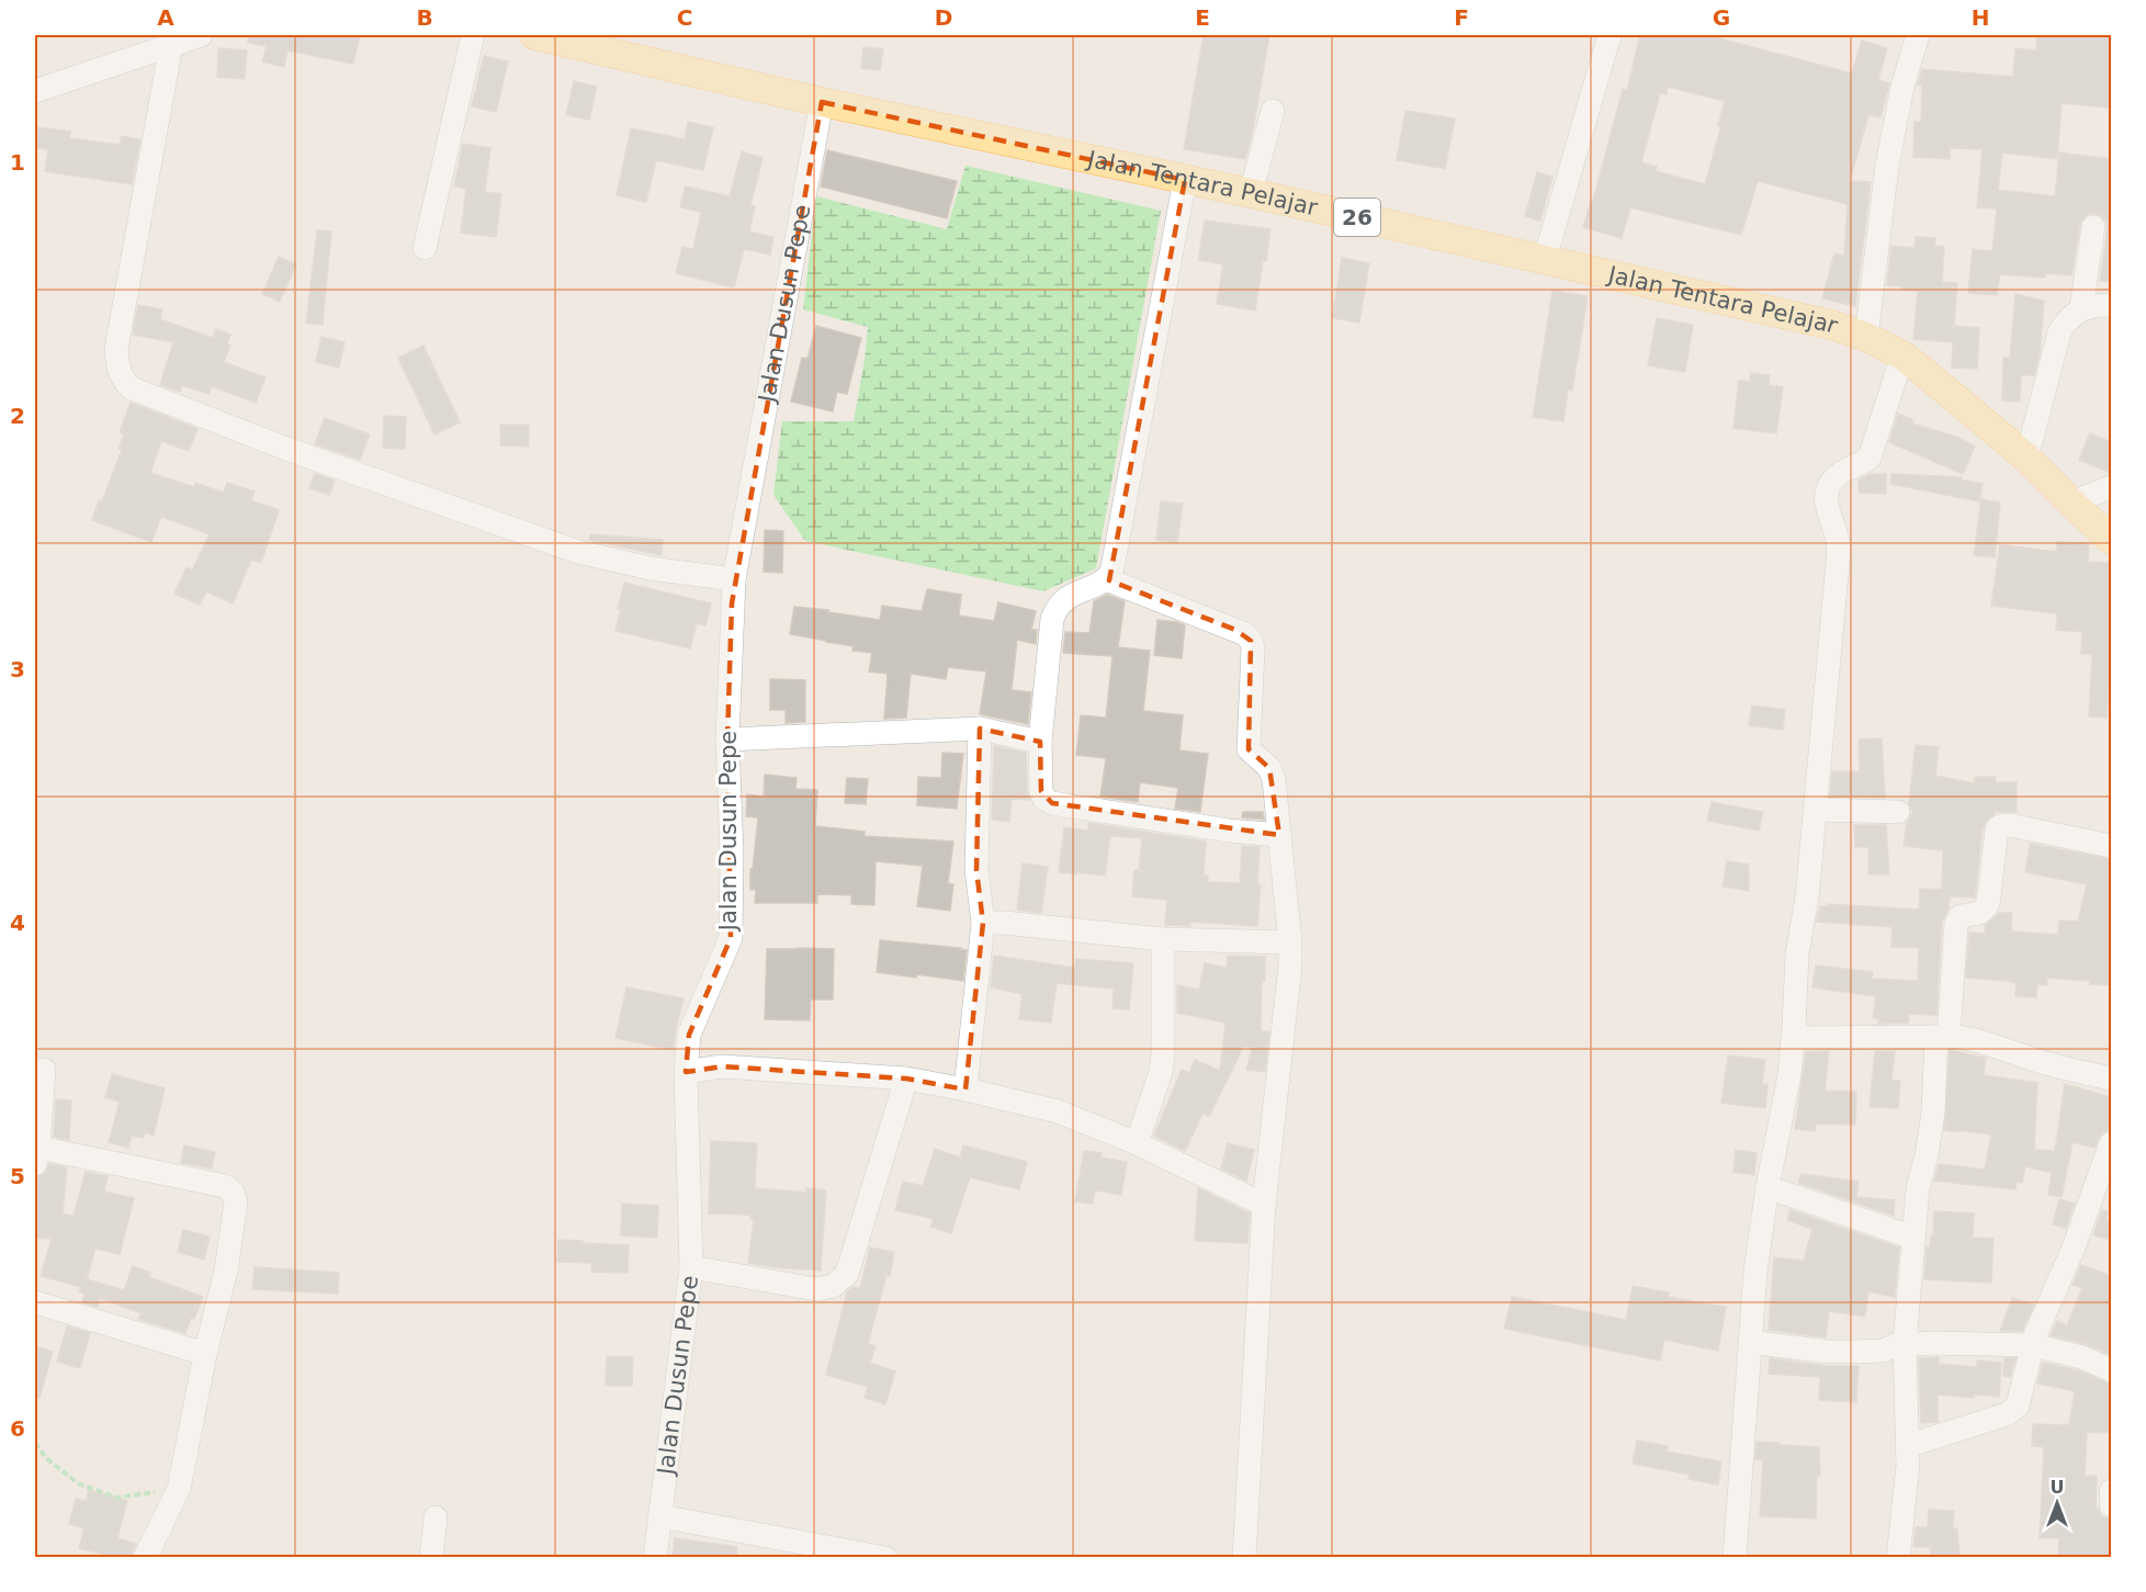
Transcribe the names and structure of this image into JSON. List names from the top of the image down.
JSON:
{
  "streets": {
    "main road": ["Jalan Tentara Pelajar", "26"],
    "street": ["Jalan Dusun Pepe"]
  },
  "crossings": [
    ["Jalan Tentara Pelajar", "Jalan Dusun Pepe"]
  ],
  "north": "top",
  "grid": {
    "columns": [
      "A",
      "B",
      "C",
      "D",
      "E",
      "F",
      "G",
      "H"
    ],
    "rows": [
      "1",
      "2",
      "3",
      "4",
      "5",
      "6"
    ]
  }
}
